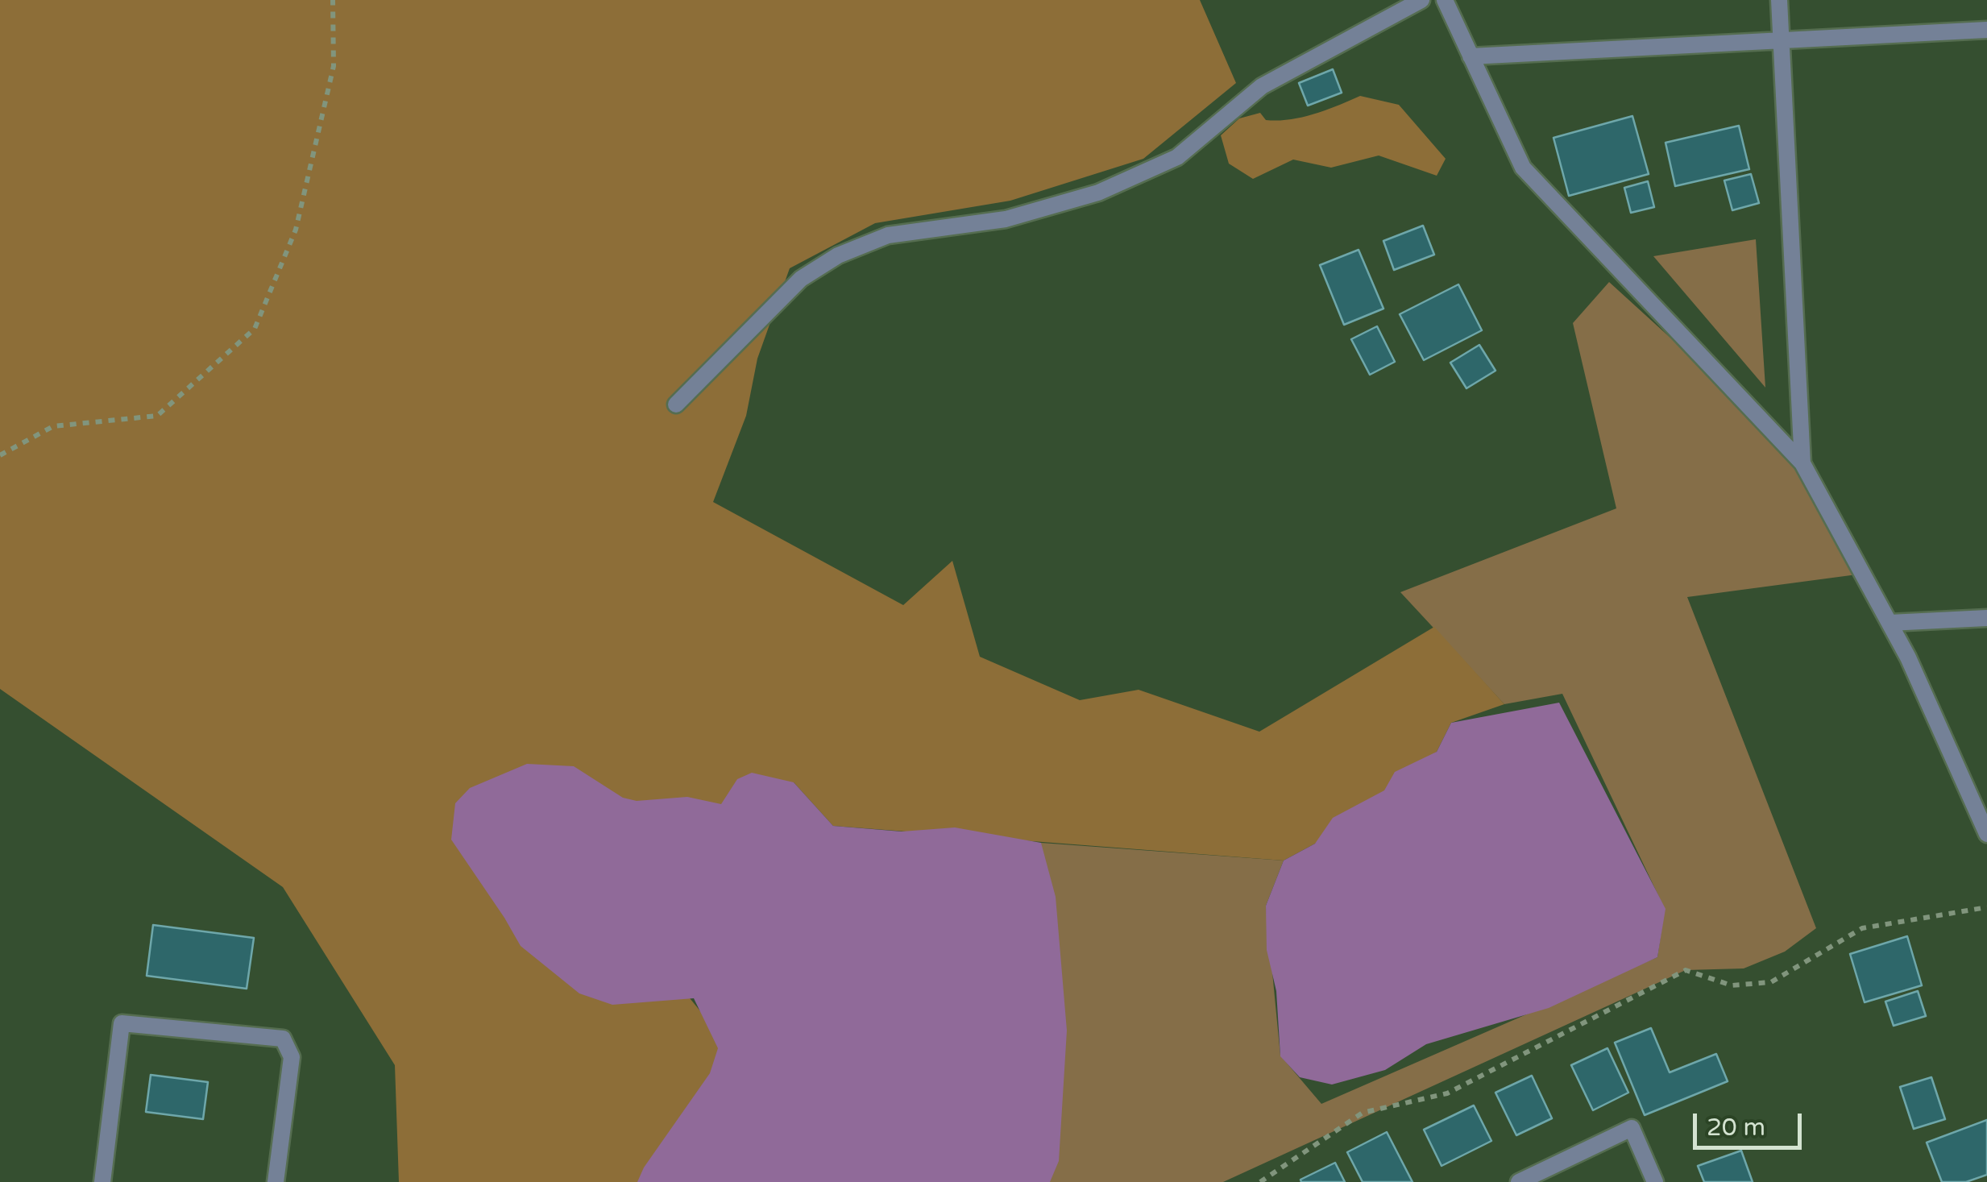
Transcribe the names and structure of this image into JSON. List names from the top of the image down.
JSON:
{
  "scale_bar": "20 m"
}
